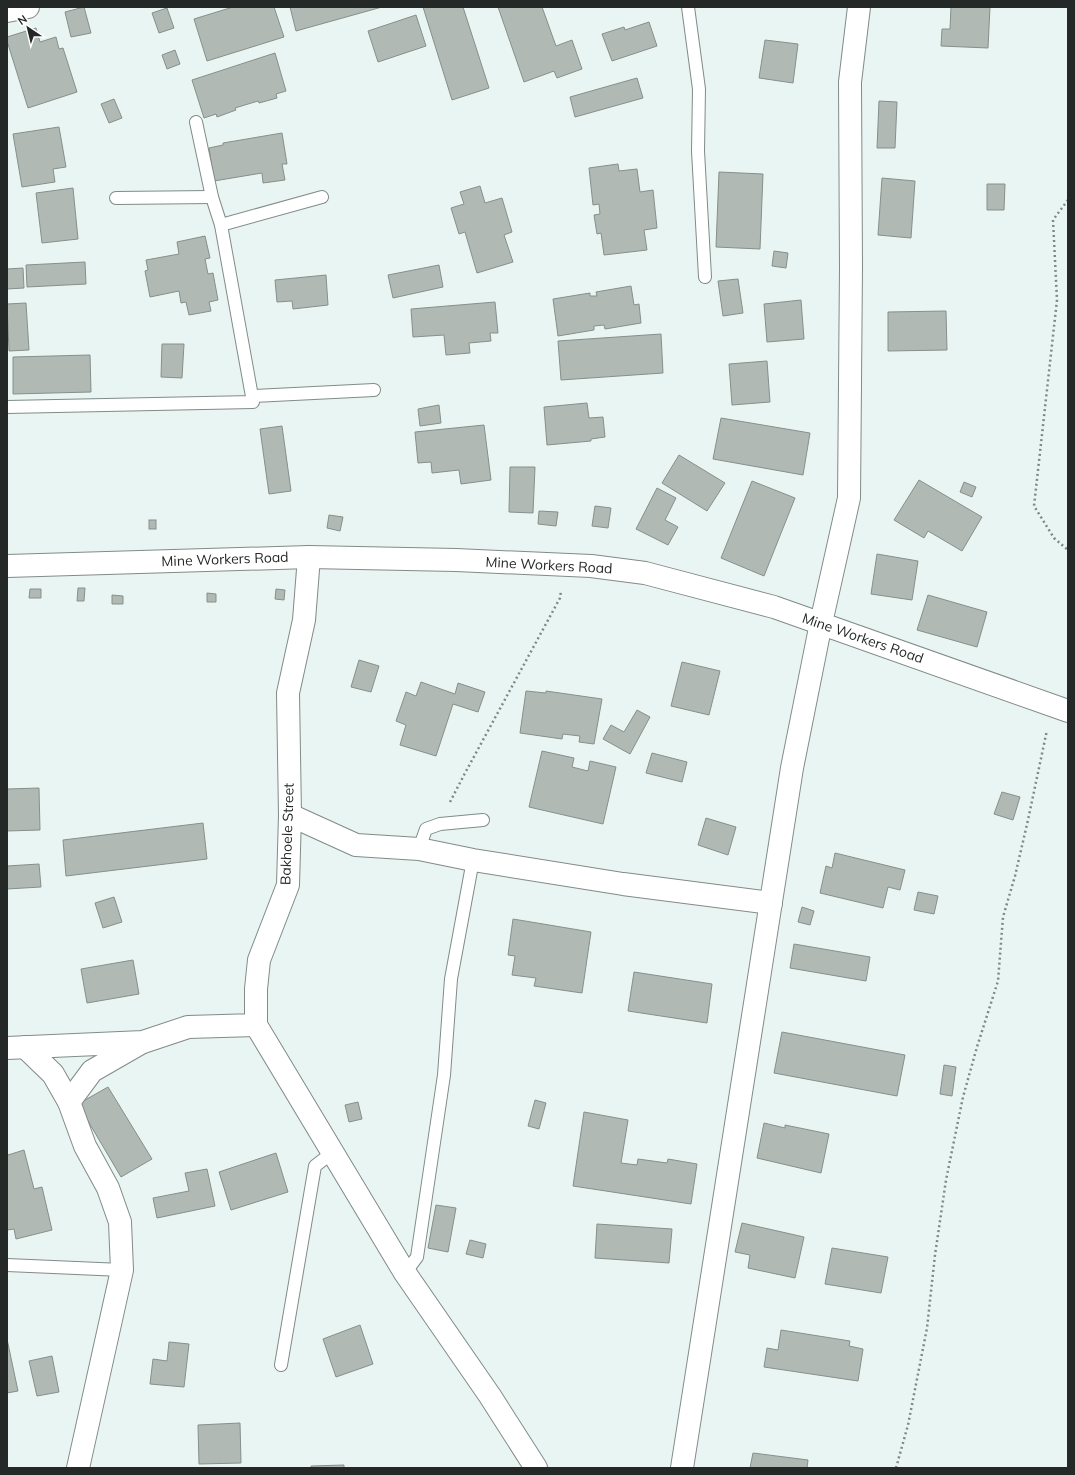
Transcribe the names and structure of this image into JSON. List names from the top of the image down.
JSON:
{
  "streets": {
    "street": ["Mine Workers Road", "Bakhoele Street"]
  },
  "crossings": [
    ["Mine Workers Road", "Bakhoele Street"]
  ],
  "north": "top left"
}
